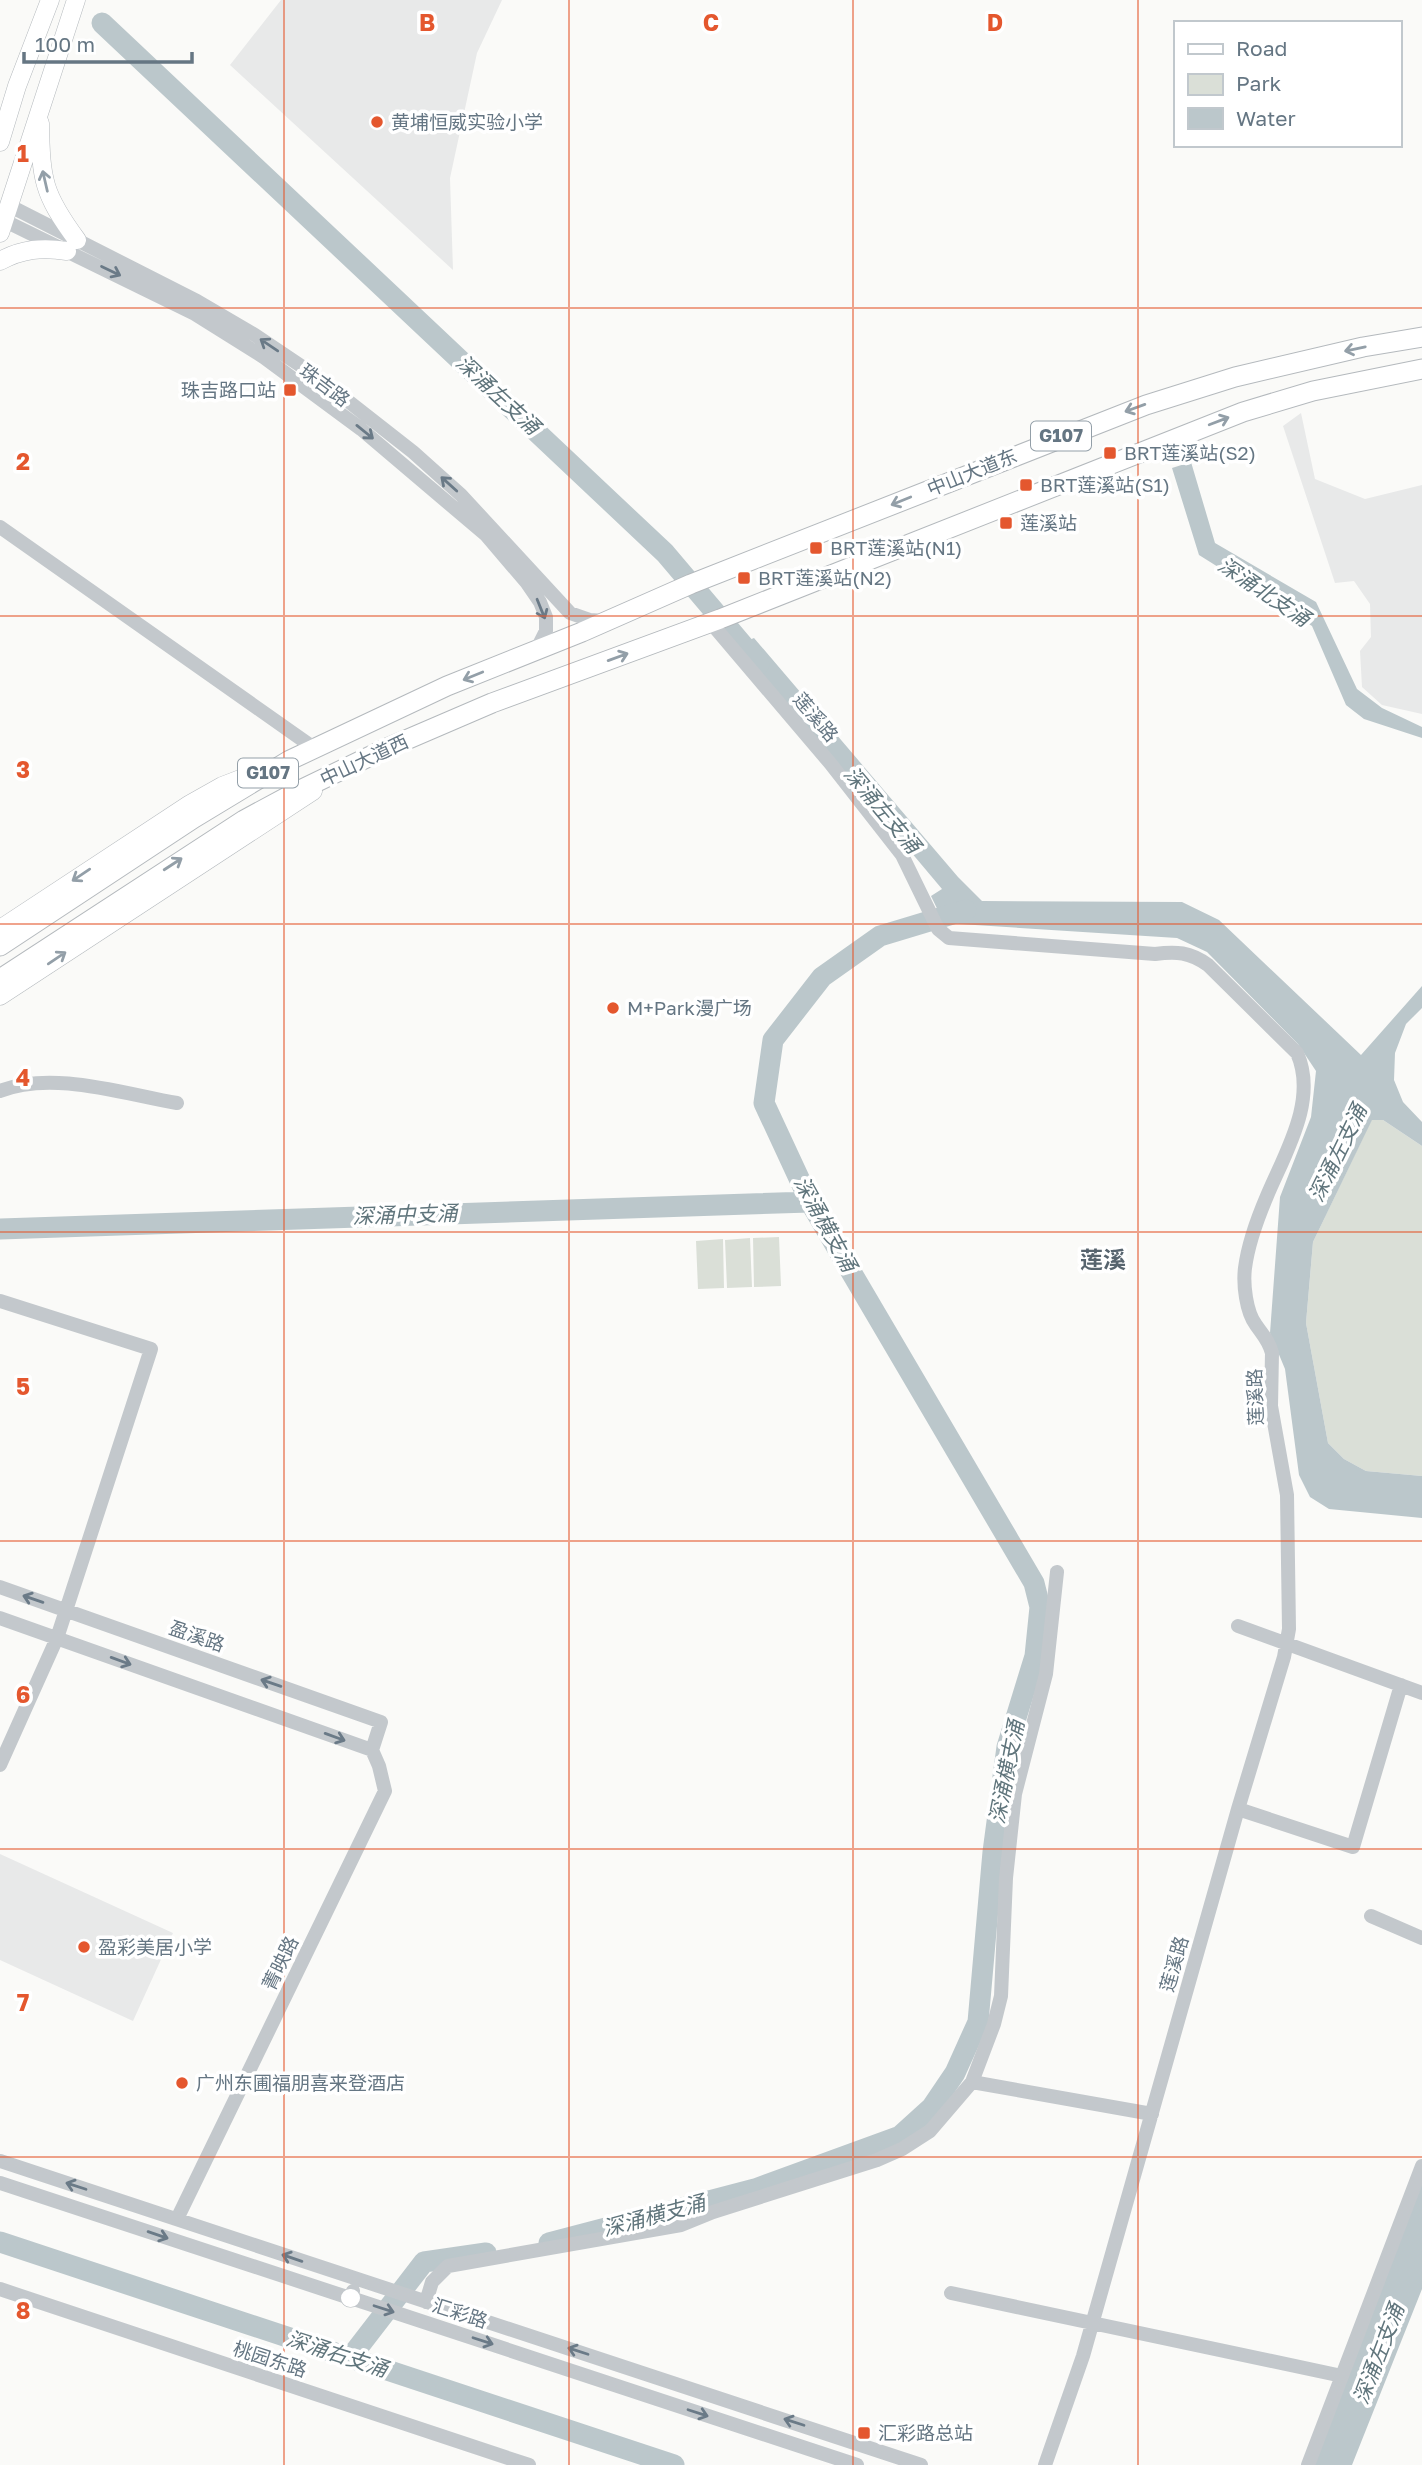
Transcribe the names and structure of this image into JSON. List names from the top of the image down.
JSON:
{
  "streets": {
    "highway": ["G107", "中山大道东", "中山大道西"],
    "street": [
      "珠吉路",
      "莲溪路",
      "盈溪路",
      "菁映路",
      "汇彩路",
      "桃园东路"
    ]
  },
  "crossings": [
    ["珠吉路", "中山大道东"],
    ["珠吉路", "中山大道西"],
    ["G107", "莲溪路"],
    ["G107", "中山大道西"],
    ["中山大道东", "中山大道西"],
    ["莲溪路", "中山大道西"],
    ["盈溪路", "菁映路"],
    ["菁映路", "汇彩路"]
  ],
  "districts": ["莲溪"],
  "water": [
    "深涌左支涌",
    "深涌北支涌",
    "深涌中支涌",
    "深涌横支涌",
    "深涌右支涌"
  ],
  "places": {
    "other": [
      "黄埔恒威实验小学",
      "M+Park漫广场",
      "盈彩美居小学",
      "广州东圃福朋喜来登酒店"
    ],
    "transit": [
      "珠吉路口站",
      "BRT莲溪站(S2)",
      "BRT莲溪站(S1)",
      "莲溪站",
      "BRT莲溪站(N1)",
      "BRT莲溪站(N2)",
      "汇彩路总站"
    ]
  },
  "legend": ["Road", "Park", "Water"],
  "scale_bar": "100 m",
  "grid": {
    "columns": ["B", "C", "D"],
    "rows": [
      "1",
      "2",
      "3",
      "4",
      "5",
      "6",
      "7",
      "8"
    ]
  }
}
